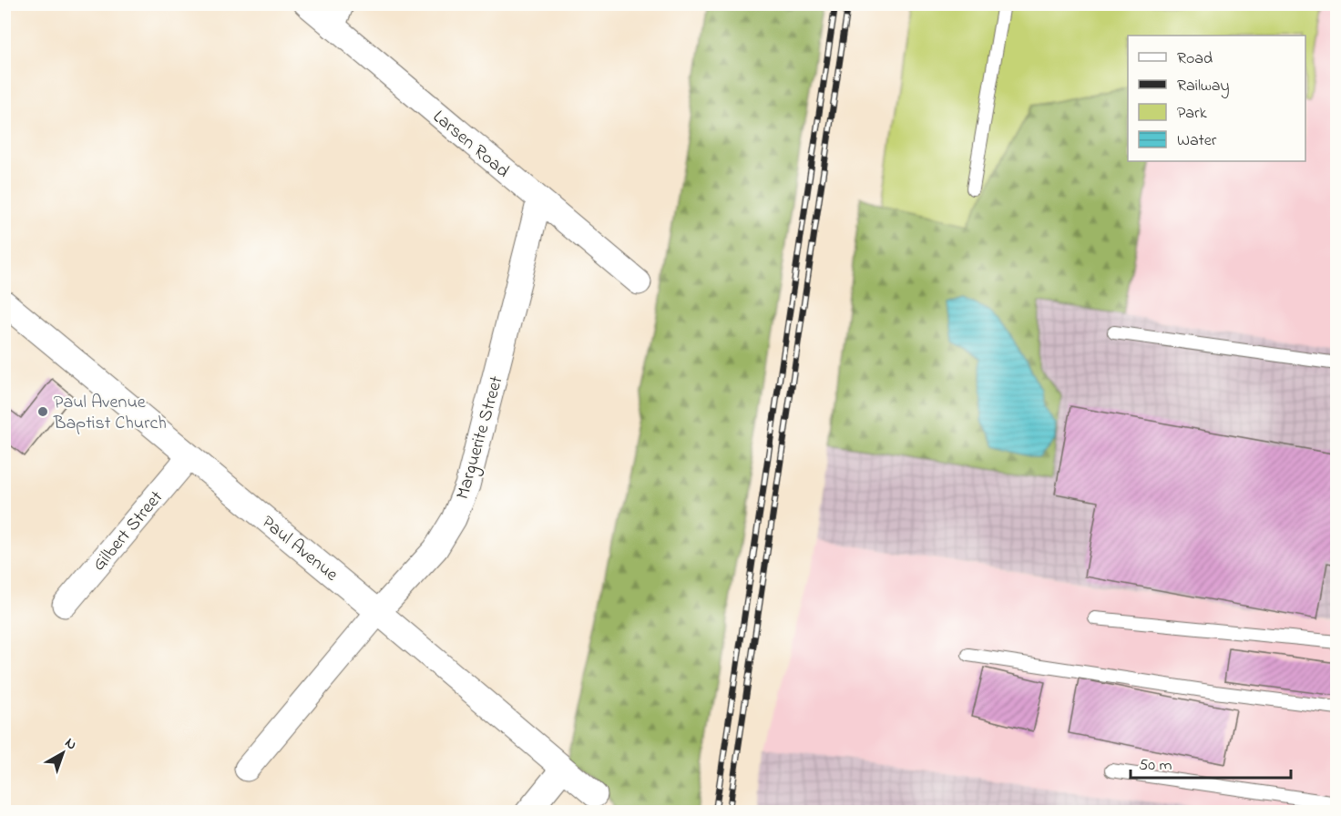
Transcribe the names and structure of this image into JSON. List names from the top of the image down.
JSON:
{
  "streets": {
    "street": [
      "Larsen Road",
      "Marguerite Street",
      "Gilbert Street",
      "Paul Avenue"
    ]
  },
  "crossings": [
    ["Larsen Road", "Marguerite Street"],
    ["Marguerite Street", "Paul Avenue"],
    ["Gilbert Street", "Paul Avenue"]
  ],
  "places": ["Paul Avenue Baptist Church"],
  "legend": [
    "Road",
    "Railway",
    "Park",
    "Water"
  ],
  "scale_bar": "50 m",
  "north": "top right"
}
